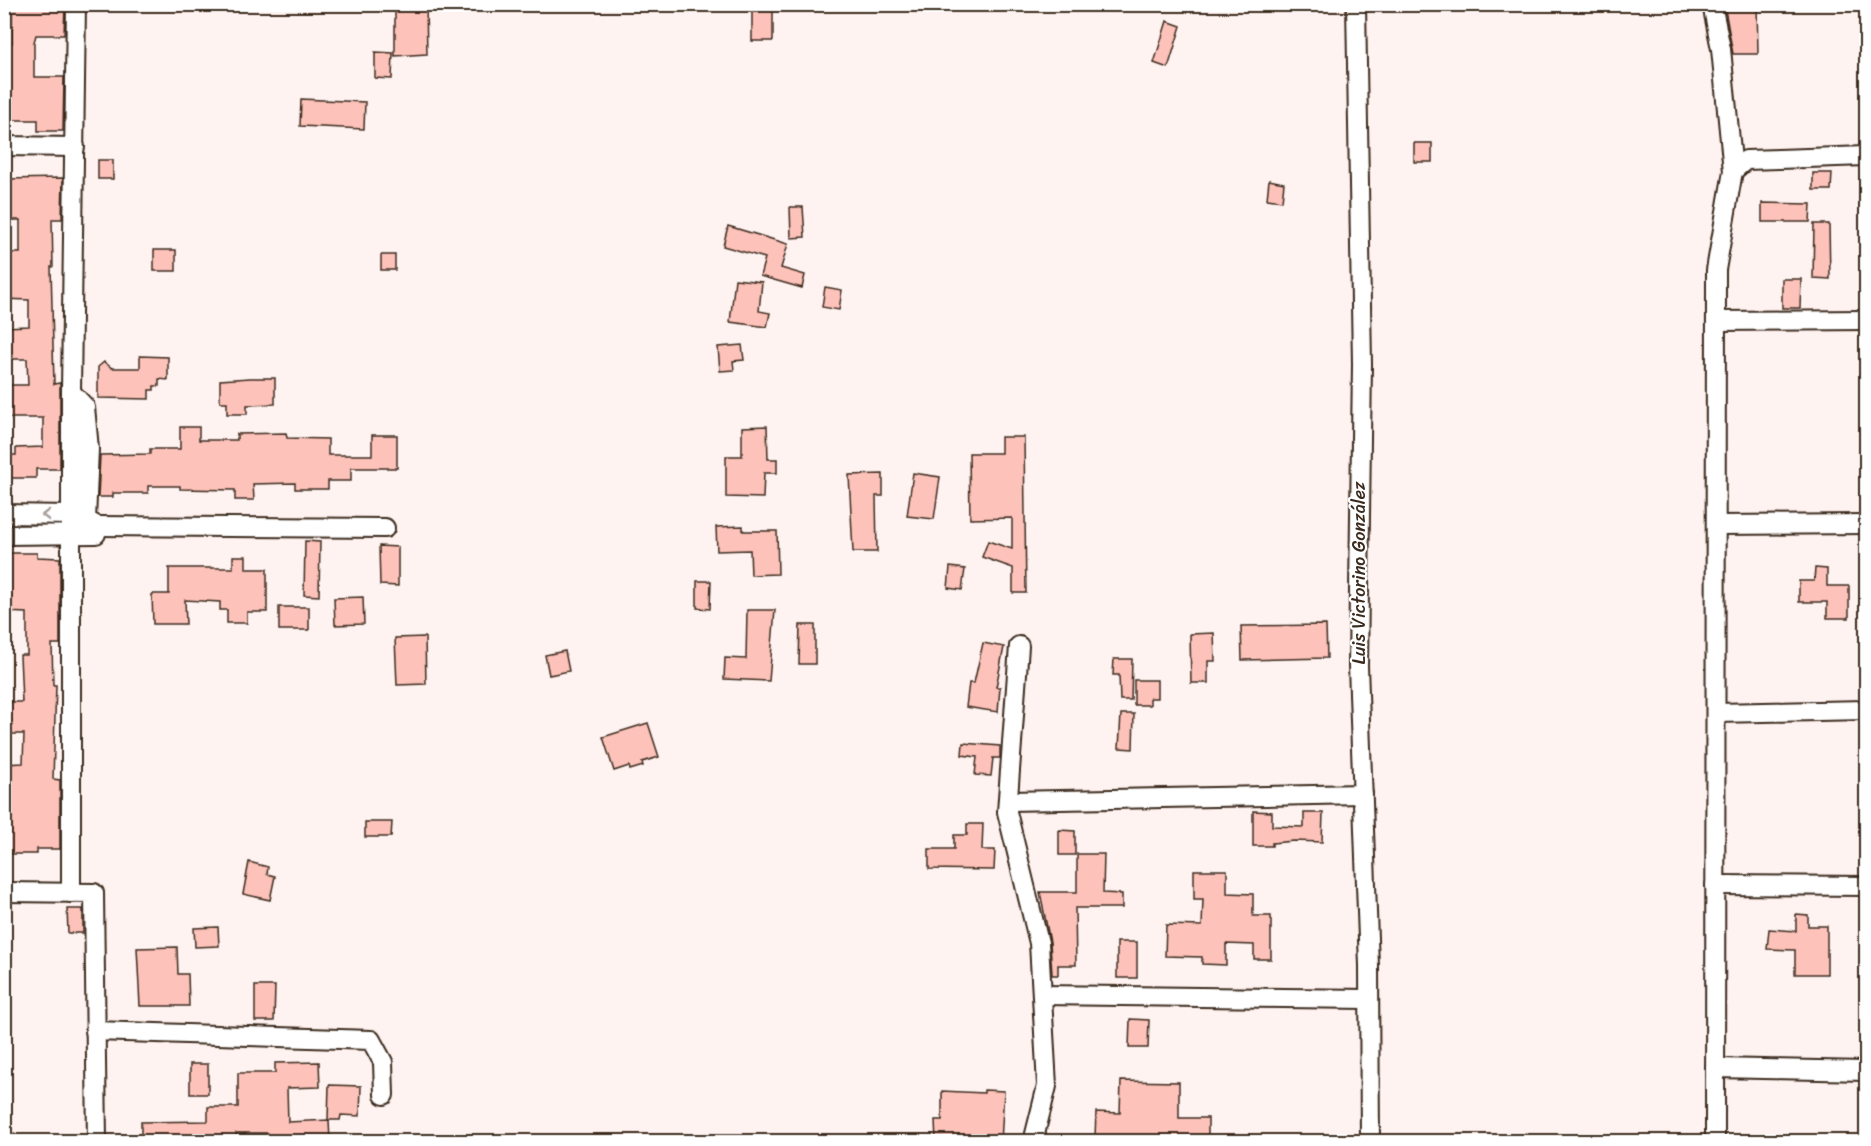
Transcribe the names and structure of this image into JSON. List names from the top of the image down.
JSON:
{
  "streets": {
    "street": ["Luis Victorino González"]
  }
}
